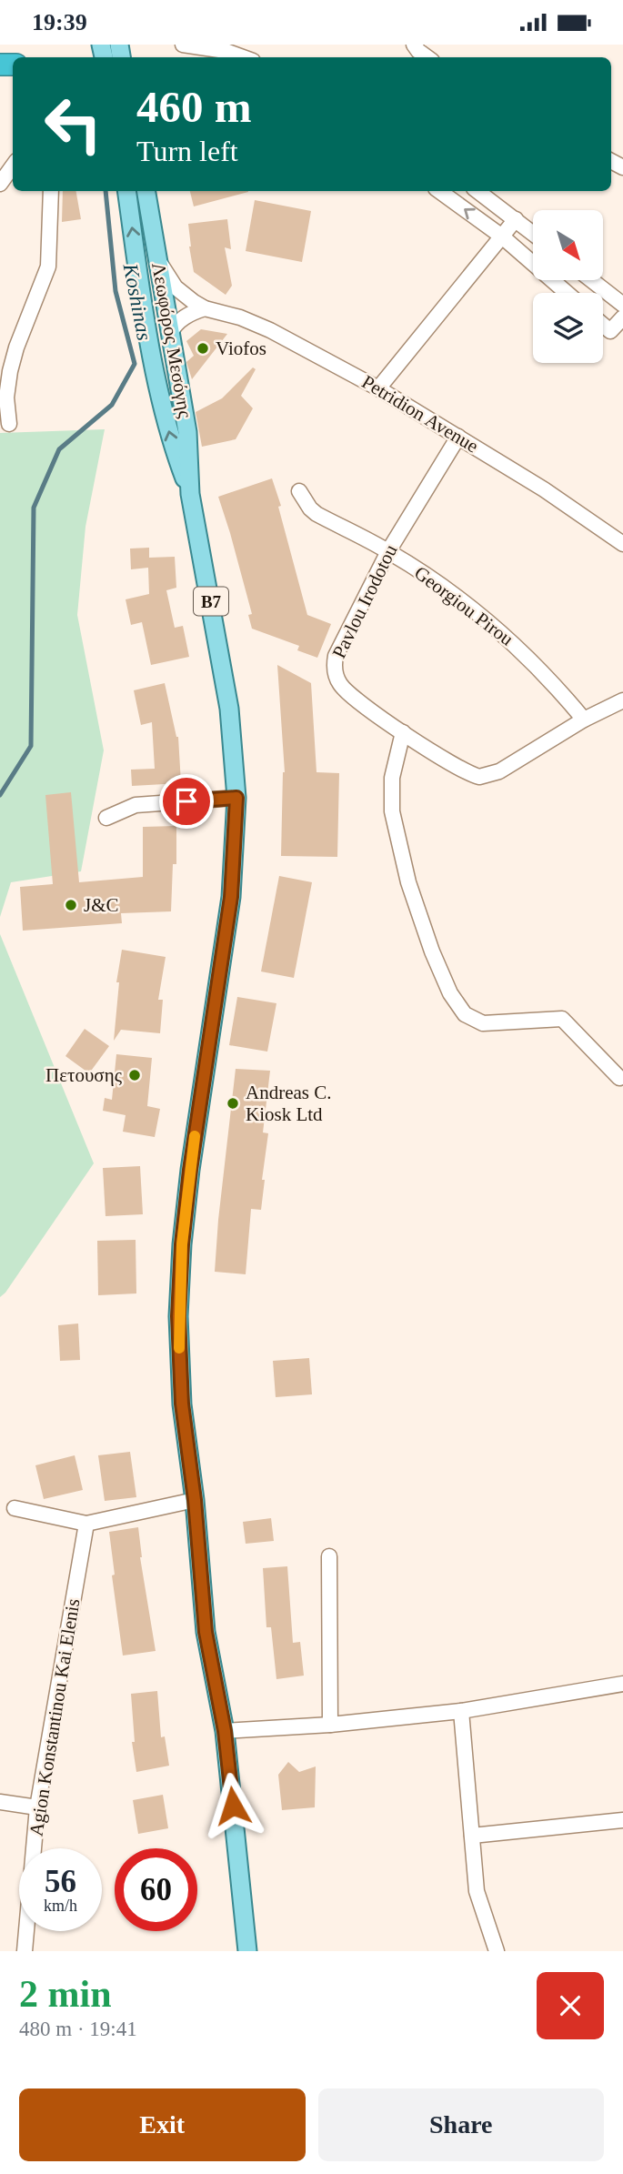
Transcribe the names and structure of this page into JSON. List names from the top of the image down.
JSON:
{
  "streets": {
    "main road": ["Λεωφόρος Μεσόγης", "B7"],
    "street": [
      "Petridion Avenue",
      "Pavlou Irodotou",
      "Georgiou Pirou",
      "Agion Konstantinou Kai Elenis"
    ]
  },
  "crossings": [
    ["Λεωφόρος Μεσόγης", "Petridion Avenue"],
    ["Petridion Avenue", "Pavlou Irodotou"],
    ["Pavlou Irodotou", "Georgiou Pirou"]
  ],
  "water": ["Koshinas"],
  "places": [
    "Viofos",
    "J&C",
    "Πετουσης",
    "Andreas C. Kiosk Ltd"
  ],
  "north": "bottom right",
  "page": {
    "status": "19:39",
    "turn": ["460 m", "Turn left"],
    "speed": "56 km/h",
    "limit": "60",
    "heading": ["2 min", "480 m · 19:41"],
    "buttons": ["Exit", "Share"]
  }
}
